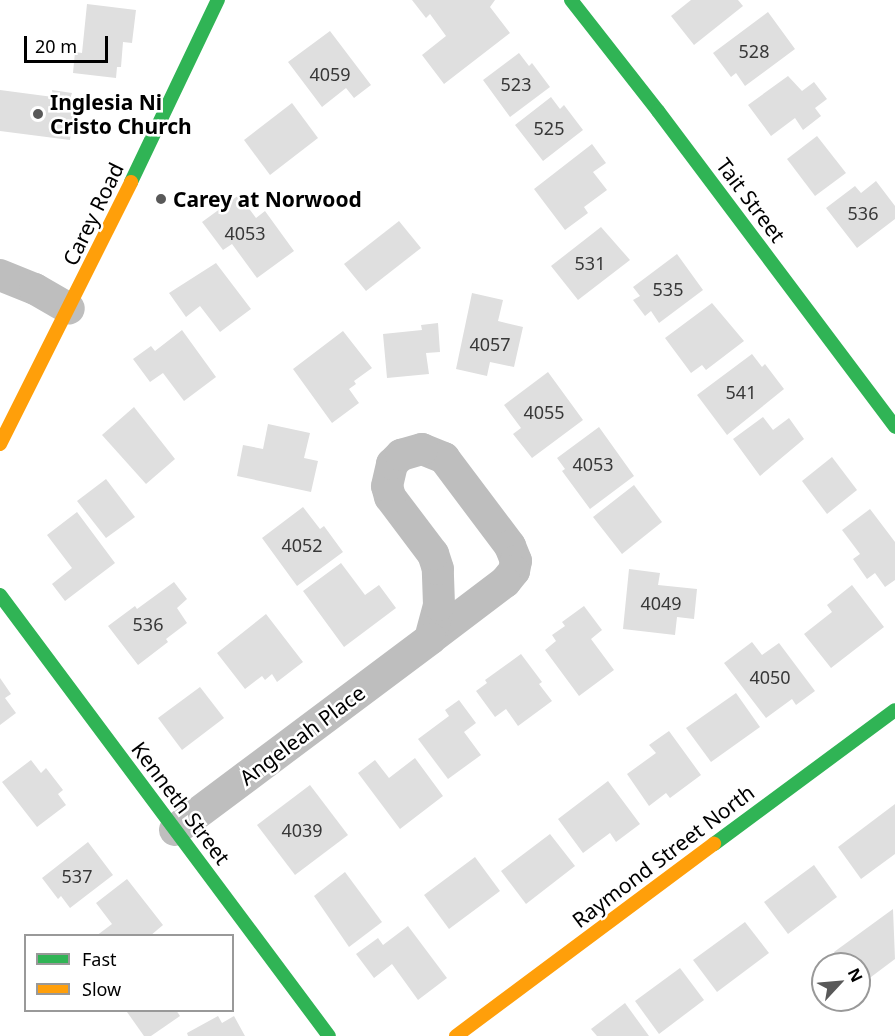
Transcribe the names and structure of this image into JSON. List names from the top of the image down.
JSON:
{
  "streets": {
    "street": [
      "Tait Street",
      "Carey Road",
      "Angeleah Place",
      "Kenneth Street",
      "Raymond Street North"
    ]
  },
  "crossings": [
    ["Angeleah Place", "Kenneth Street"]
  ],
  "places": ["Inglesia Ni Cristo Church", "Carey at Norwood"],
  "house_numbers": [
    "528",
    "4059",
    "523",
    "525",
    "536",
    "4053",
    "531",
    "535",
    "4057",
    "541",
    "4055",
    "4053",
    "4052",
    "4049",
    "536",
    "4050",
    "4039",
    "537"
  ],
  "legend": ["Fast", "Slow"],
  "scale_bar": "20 m",
  "north": "top right"
}
